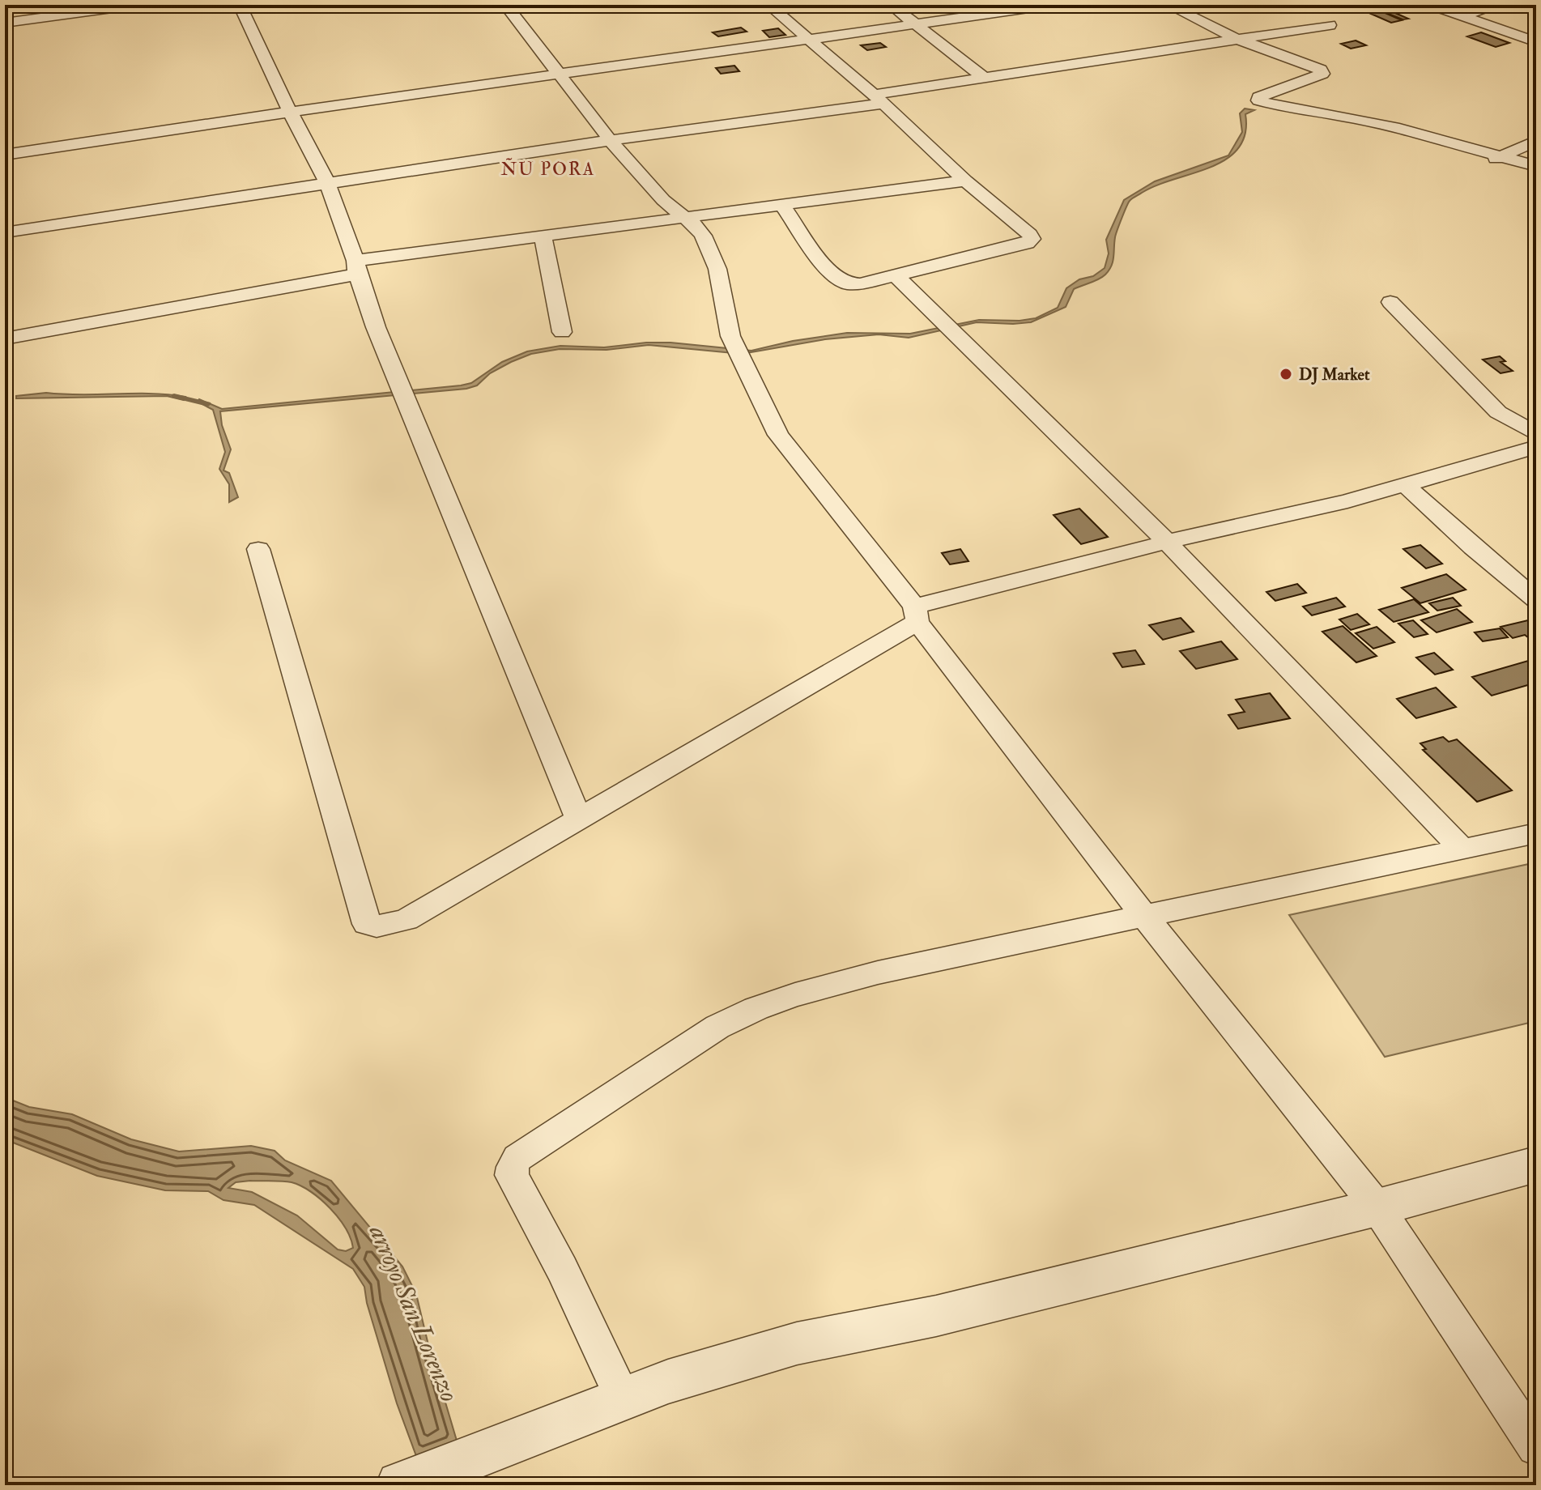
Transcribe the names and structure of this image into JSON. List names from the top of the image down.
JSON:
{
  "districts": ["ÑU PORA"],
  "water": ["arroyo San Lorenzo"],
  "places": ["DJ Market"]
}
